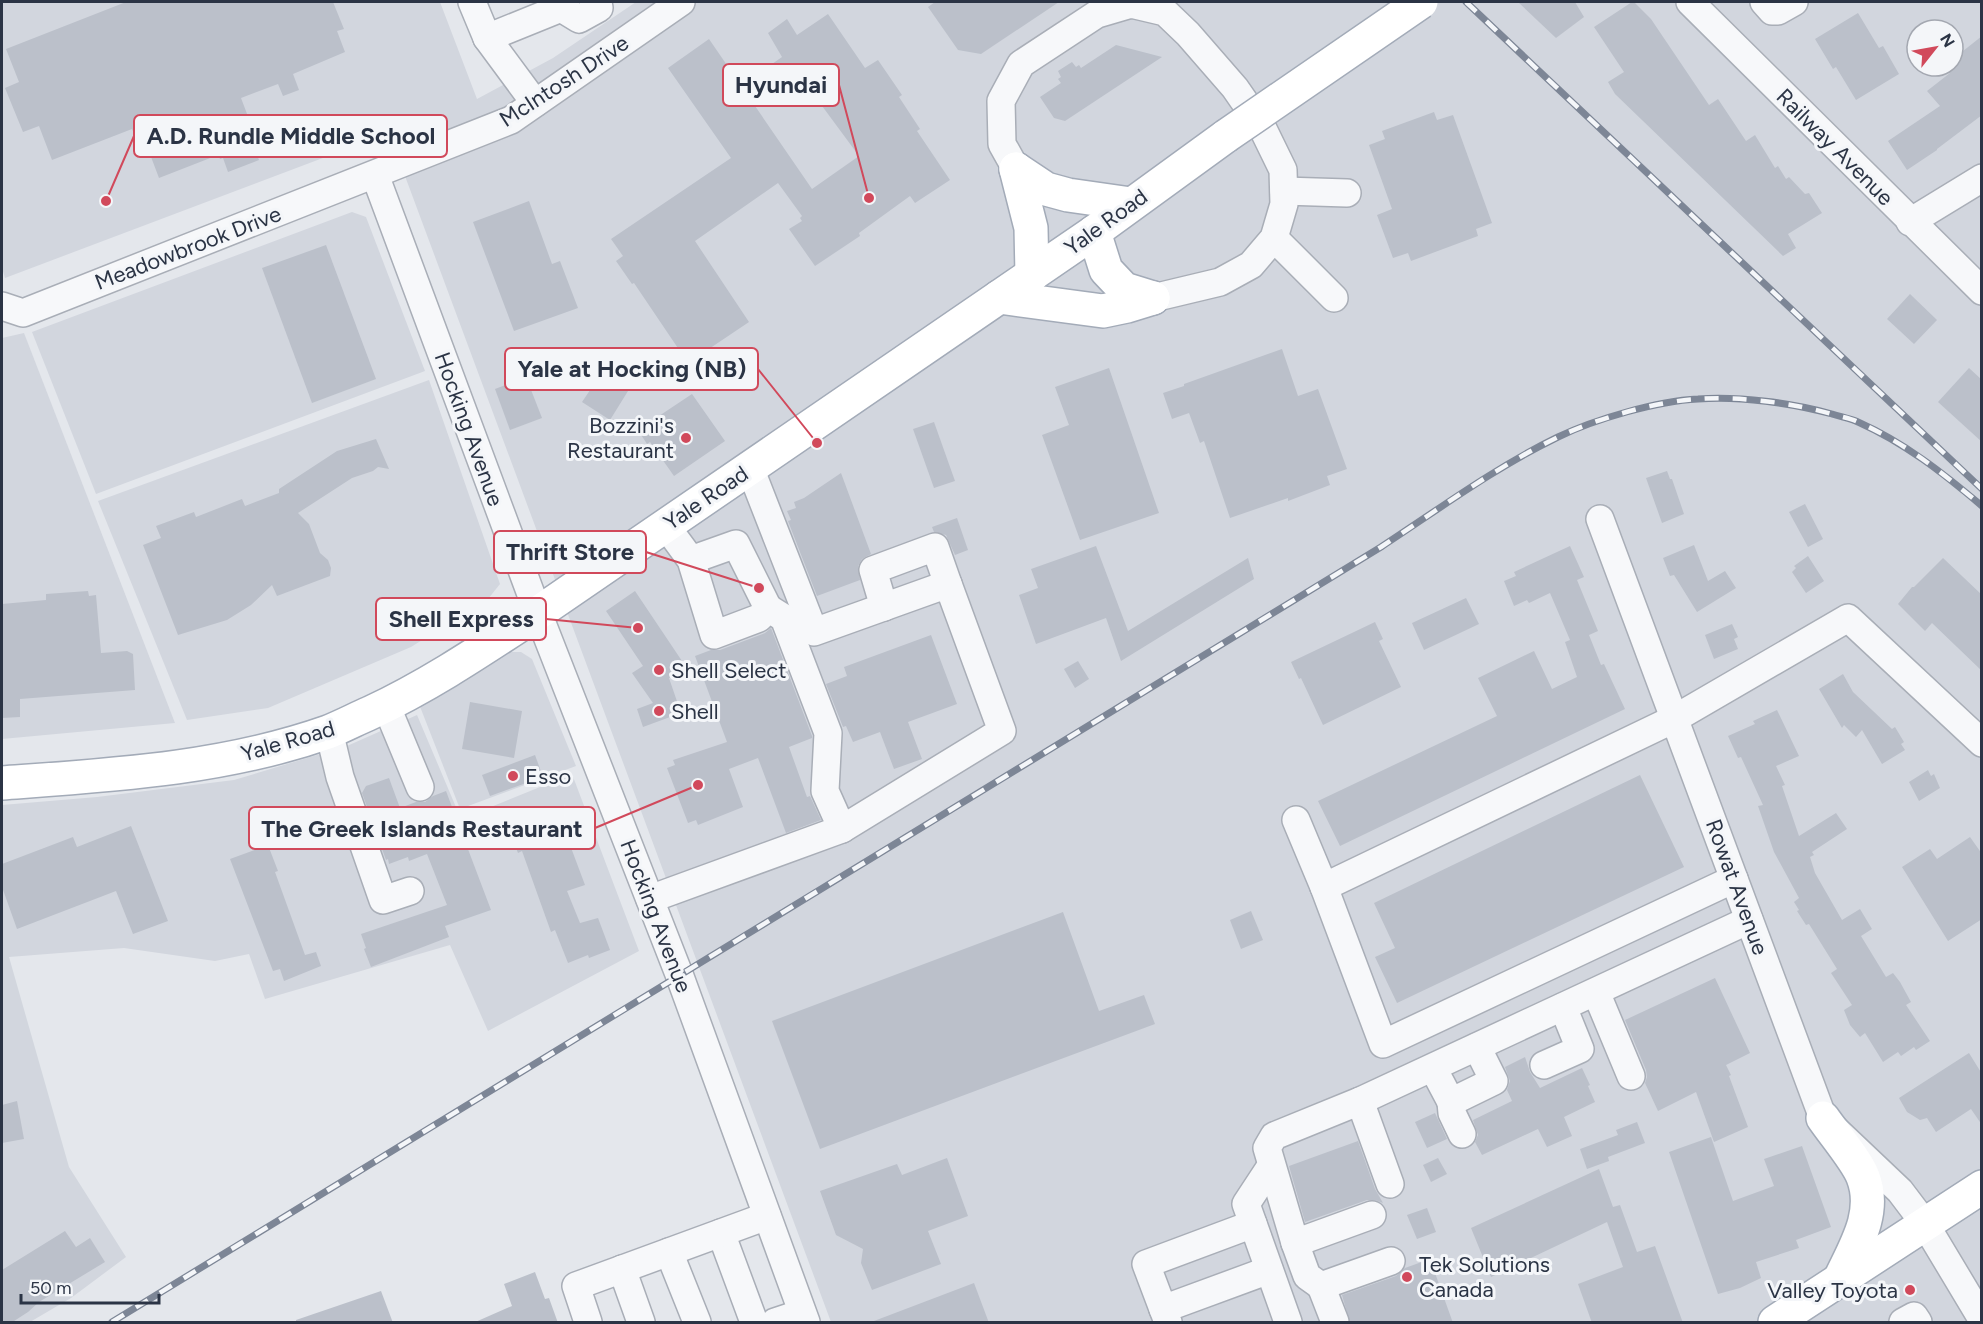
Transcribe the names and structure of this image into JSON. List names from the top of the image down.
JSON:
{
  "streets": {
    "main road": ["Yale Road"],
    "street": [
      "McIntosh Drive",
      "Railway Avenue",
      "Meadowbrook Drive",
      "Hocking Avenue",
      "Rowat Avenue"
    ]
  },
  "crossings": [
    ["McIntosh Drive", "Meadowbrook Drive"],
    ["McIntosh Drive", "Hocking Avenue"],
    ["Yale Road", "Hocking Avenue"],
    ["Meadowbrook Drive", "Hocking Avenue"]
  ],
  "places": [
    "Hyundai",
    "A.D. Rundle Middle School",
    "Bozzini's Restaurant",
    "Yale at Hocking (NB)",
    "Thrift Store",
    "Shell Express",
    "Shell Select",
    "Shell",
    "Esso",
    "The Greek Islands Restaurant",
    "Tek Solutions Canada",
    "Valley Toyota"
  ],
  "scale_bar": "50 m",
  "north": "top right"
}
